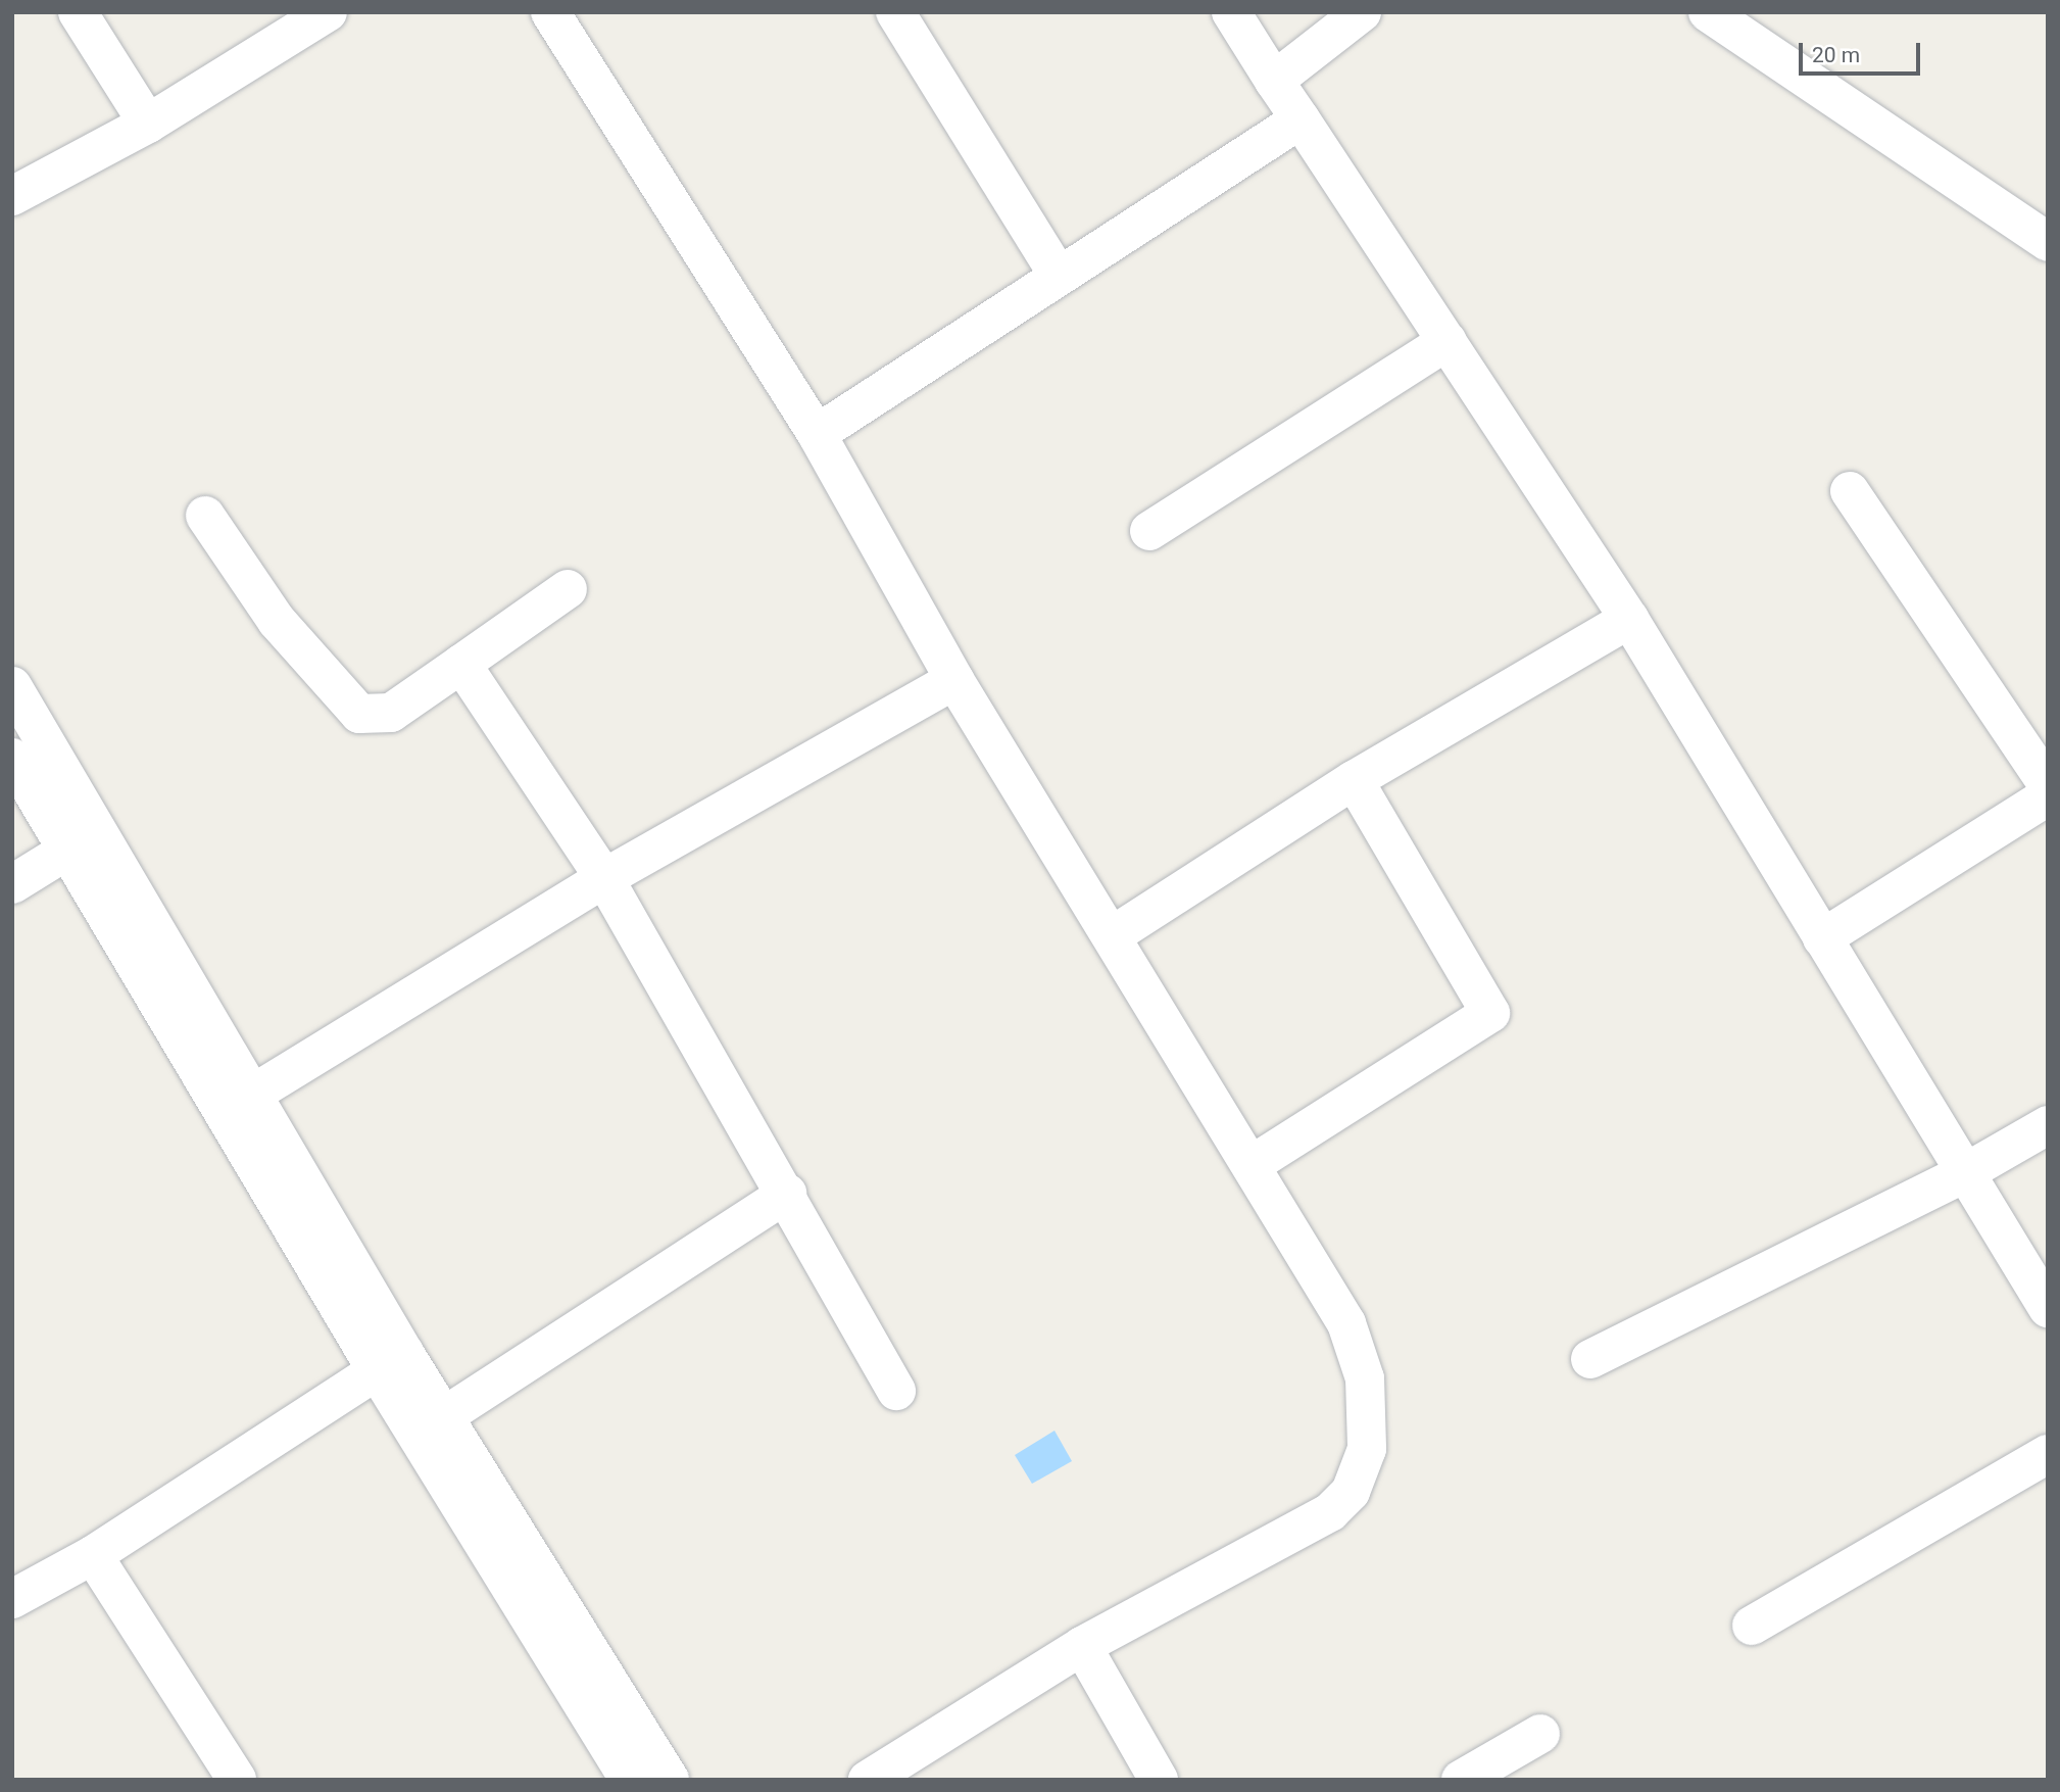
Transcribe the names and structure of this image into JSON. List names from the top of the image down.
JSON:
{
  "scale_bar": "20 m"
}
